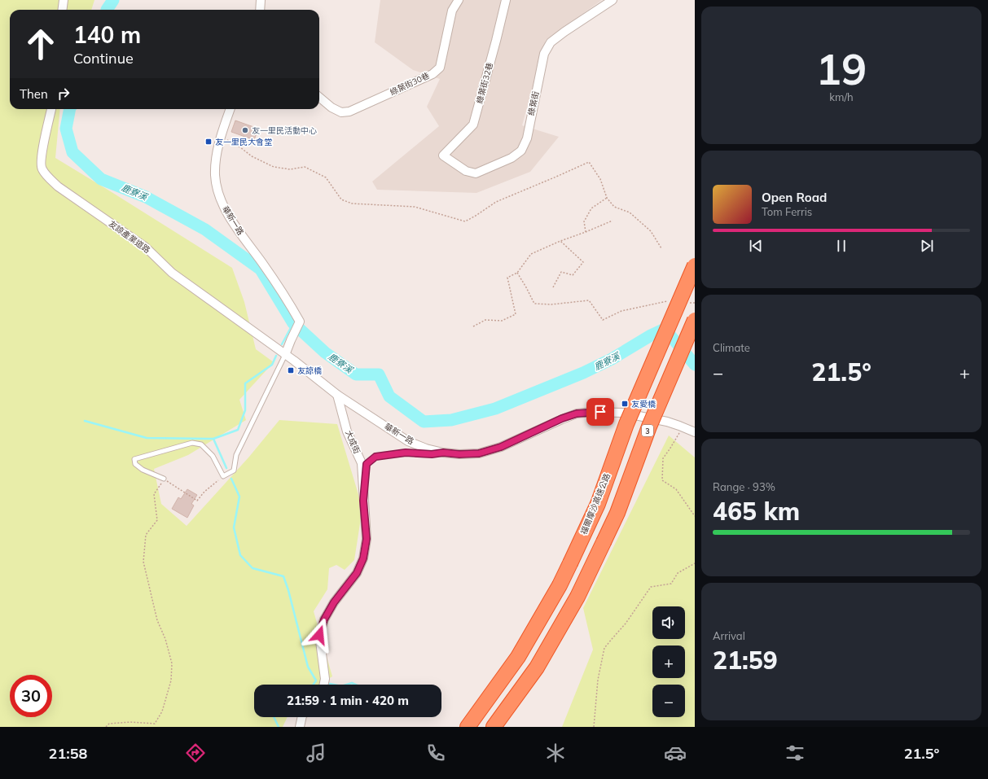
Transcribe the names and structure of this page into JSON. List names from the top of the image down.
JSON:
{
  "streets": {
    "highway": ["3", "福爾摩沙高速公路"],
    "street": [
      "綠葉街32巷",
      "綠葉街30巷",
      "綠葉街",
      "華新一路",
      "友諒產業道路",
      "大成街"
    ]
  },
  "crossings": [
    ["綠葉街32巷", "綠葉街"],
    ["華新一路", "友諒產業道路"],
    ["華新一路", "大成街"]
  ],
  "water": ["鹿寮溪"],
  "places": {
    "other": ["友一里民活動中心"],
    "transit": ["友一里民大會堂", "友諒橋", "友愛橋"]
  },
  "page": {
    "tile": [
      ["19", "km/h"],
      "Climate",
      ["Range · 93%", "465 km"],
      ["Arrival", "21:59"]
    ],
    "turn": ["140 m", "Continue"],
    "then": "Then",
    "song": ["Open Road", "Tom Ferris"],
    "heat": ["−", "21.5°", "+"],
    "map_buttons": ["+", "−"],
    "limit": "30",
    "trip": "21:59 · 1 min · 420 m",
    "tabs": ["21:58", "21.5°"]
  }
}
